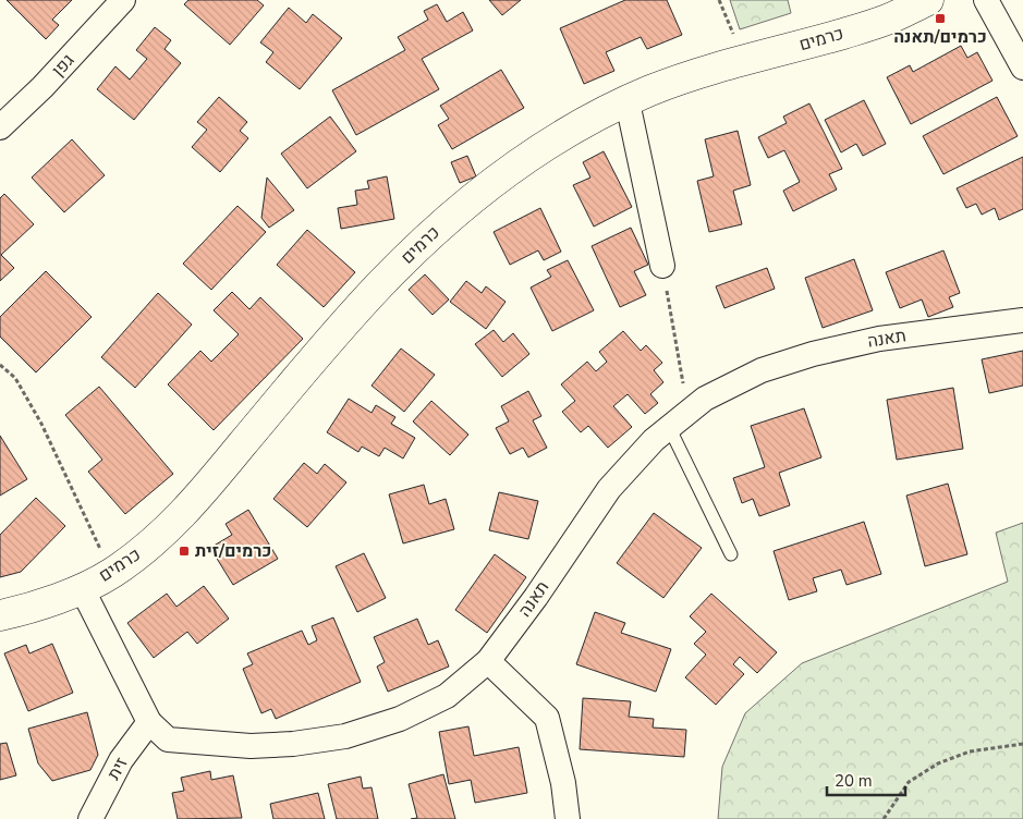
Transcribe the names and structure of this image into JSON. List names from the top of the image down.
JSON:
{
  "streets": {
    "street": [
      "כרמים",
      "גפן",
      "תאנה",
      "זית"
    ]
  },
  "crossings": [
    ["כרמים", "תאנה"],
    ["תאנה", "זית"]
  ],
  "places": {
    "transit": ["כרמים/תאנה", "כרמים/זית"]
  },
  "scale_bar": "20 m"
}
